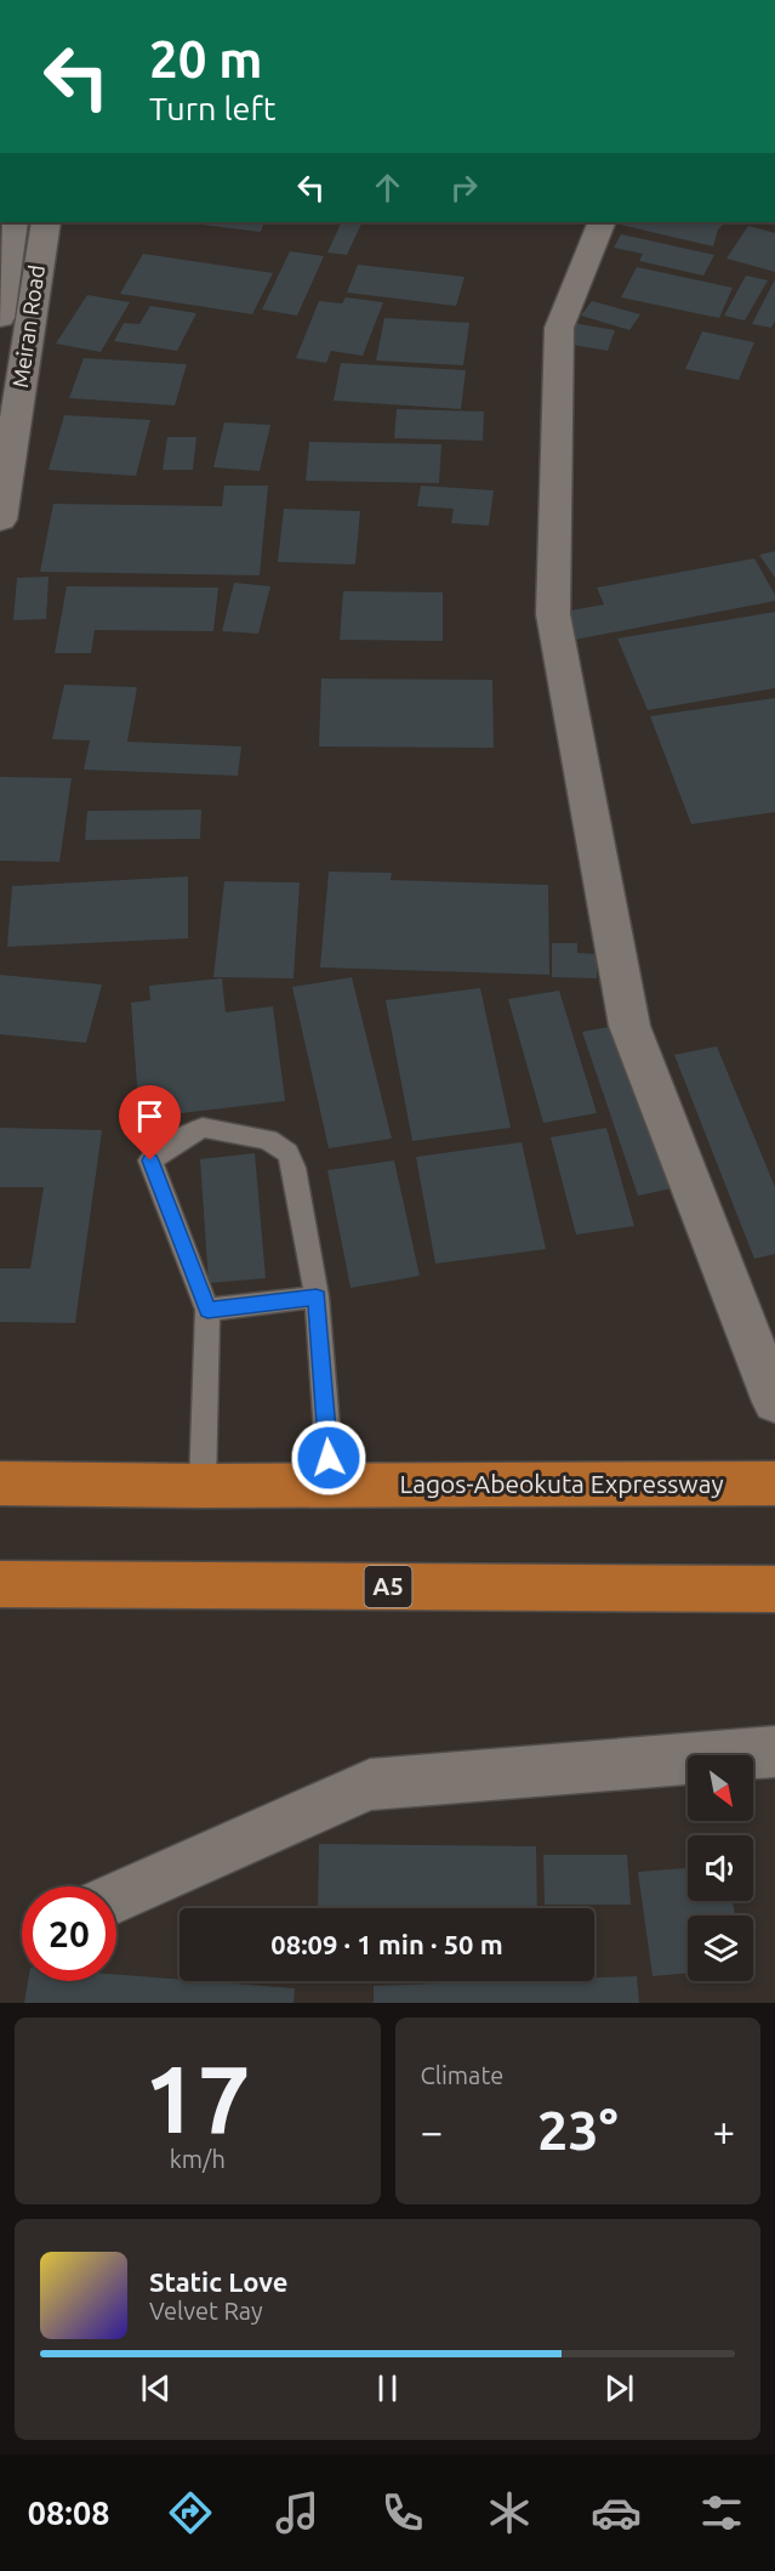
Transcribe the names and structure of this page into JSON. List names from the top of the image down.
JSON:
{
  "streets": {
    "highway": ["Lagos-Abeokuta Expressway", "A5"],
    "street": ["Meiran Road"]
  },
  "north": "bottom right",
  "page": {
    "turn": ["20 m", "Turn left"],
    "limit": "20",
    "trip": "08:09 · 1 min · 50 m",
    "tile": [
      ["17", "km/h"],
      "Climate"
    ],
    "heat": ["−", "23°", "+"],
    "song": ["Static Love", "Velvet Ray"],
    "tabs": "08:08"
  }
}
